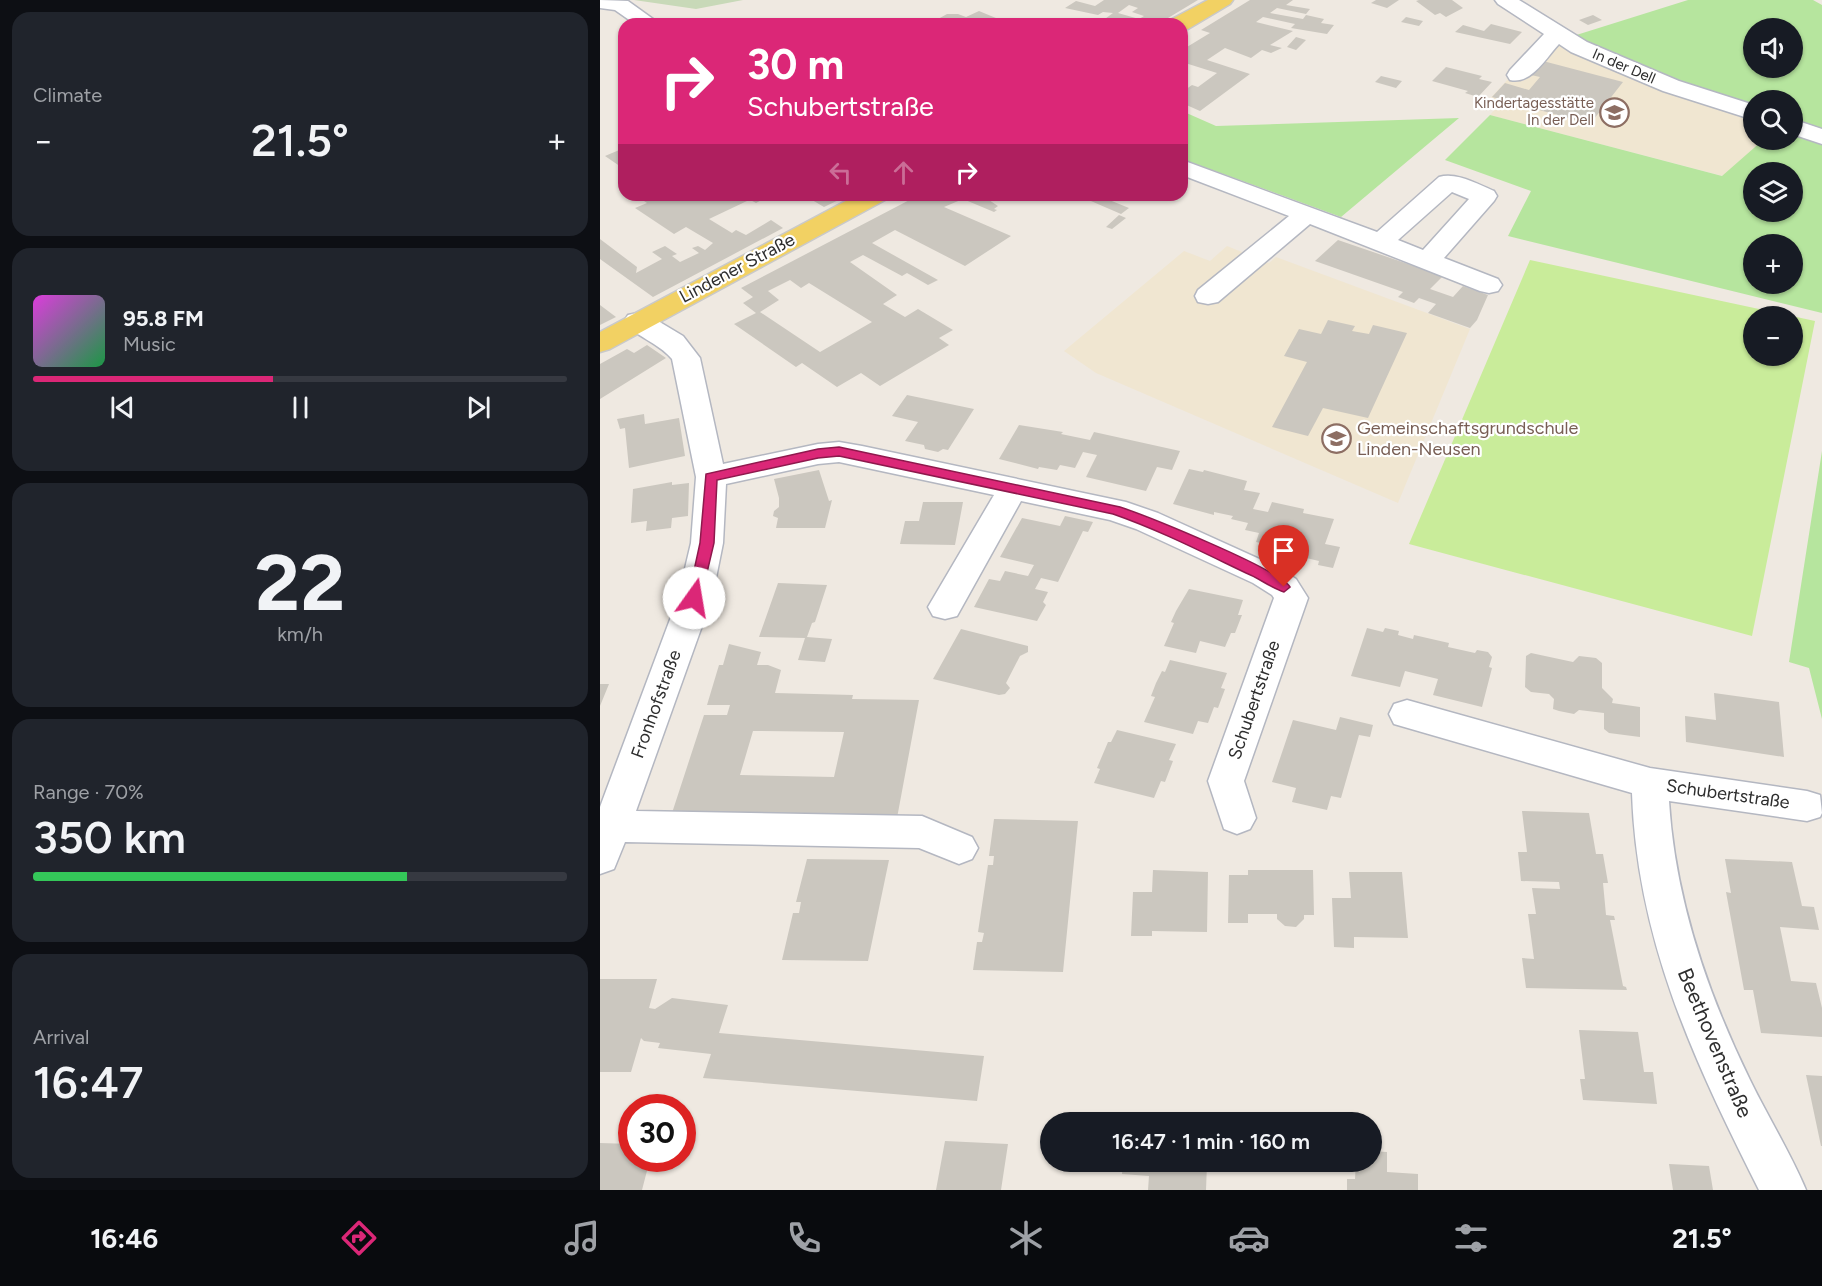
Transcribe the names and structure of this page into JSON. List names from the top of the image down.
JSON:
{
  "streets": {
    "main road": ["Lindener Straße"],
    "street": [
      "In der Dell",
      "Schubertstraße",
      "Fronhofstraße",
      "Beethovenstraße"
    ]
  },
  "crossings": [
    ["Lindener Straße", "Fronhofstraße"],
    ["Schubertstraße", "Fronhofstraße"],
    ["Schubertstraße", "Beethovenstraße"]
  ],
  "places": {
    "school or university": ["Kindertagesstätte In der Dell", "Gemeinschaftsgrundschule Linden-Neusen"]
  },
  "page": {
    "tile": [
      "Climate",
      ["22", "km/h"],
      ["Range · 70%", "350 km"],
      ["Arrival", "16:47"]
    ],
    "map_buttons": ["+", "−"],
    "turn": ["30 m", "Schubertstraße"],
    "heat": ["−", "21.5°", "+"],
    "song": ["95.8 FM", "Music"],
    "limit": "30",
    "trip": "16:47 · 1 min · 160 m",
    "tabs": ["16:46", "21.5°"]
  }
}
